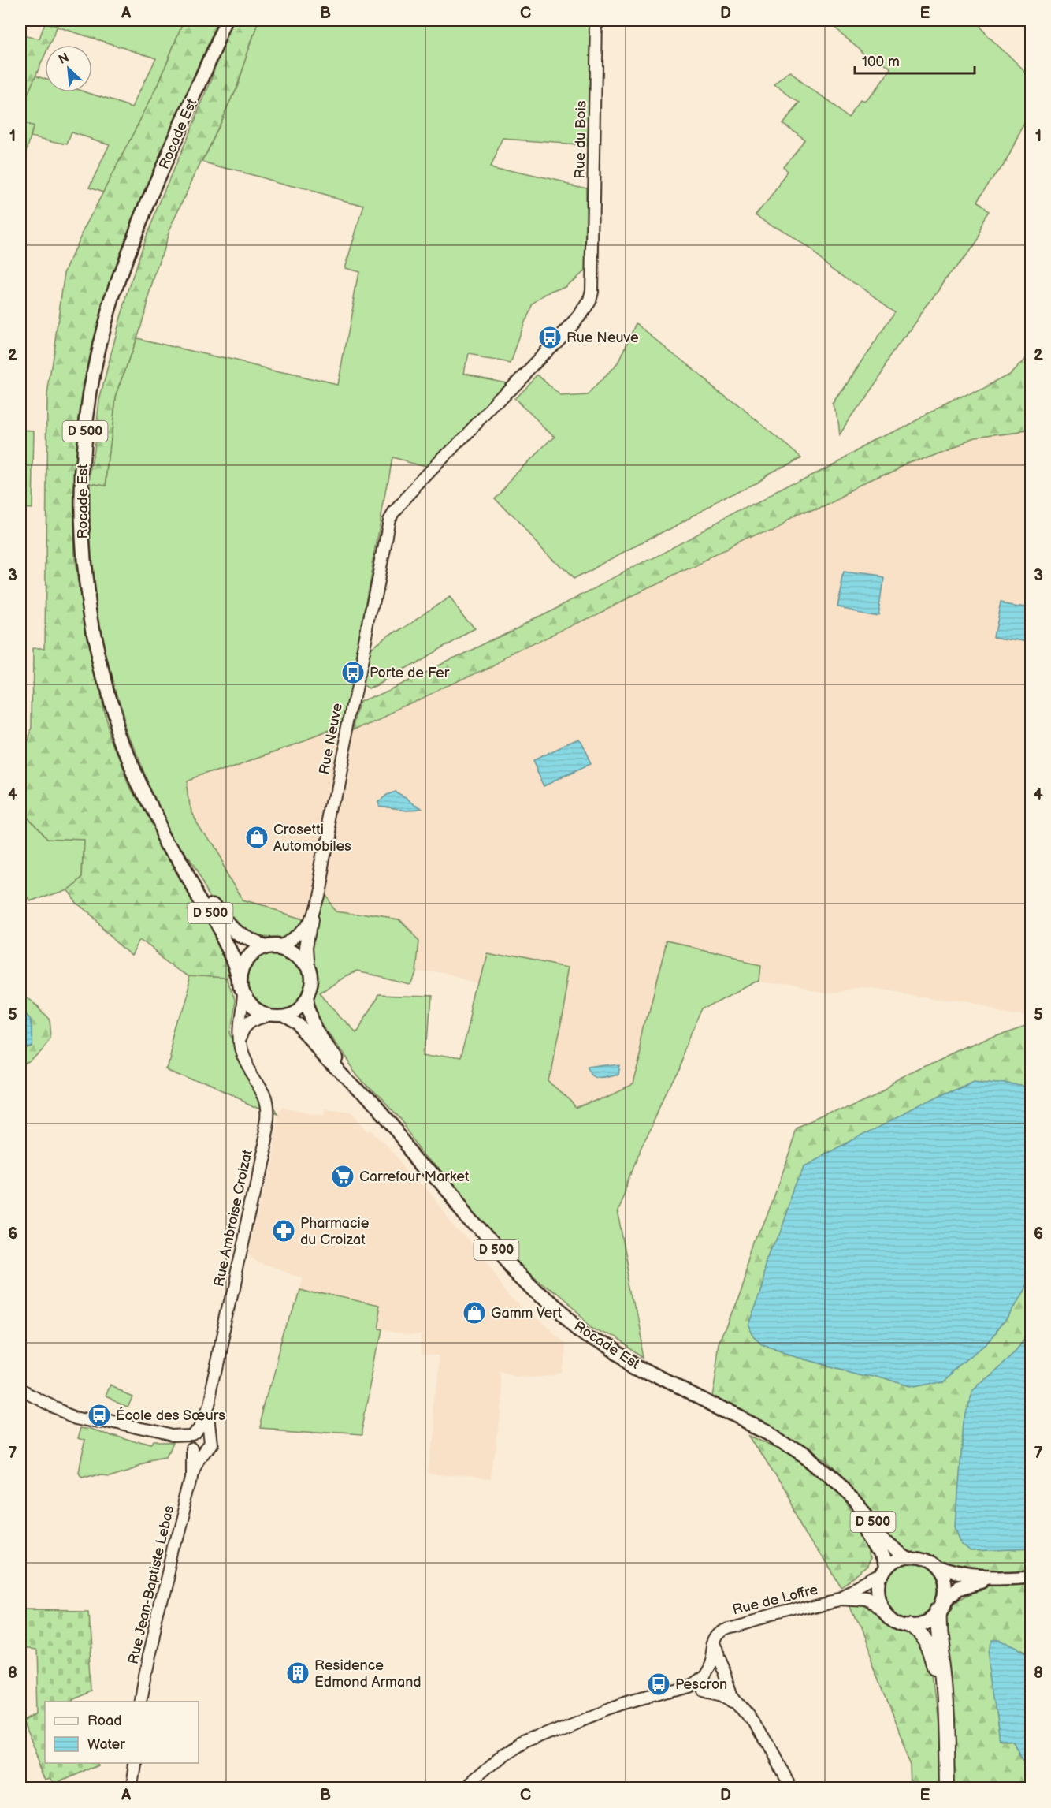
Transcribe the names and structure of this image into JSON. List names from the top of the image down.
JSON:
{
  "streets": {
    "main road": ["Rocade Est", "D 500"],
    "street": [
      "Rue du Bois",
      "Rue Neuve",
      "Rue Ambroise Croizat",
      "Rue Jean-Baptiste Lebas",
      "Rue de Loffre"
    ]
  },
  "crossings": [
    ["Rocade Est", "D 500"],
    ["Rue du Bois", "Rue Neuve"],
    ["D 500", "Rue Neuve"],
    ["D 500", "Rue Ambroise Croizat"],
    ["D 500", "Rue de Loffre"],
    ["Rue Neuve", "Rue Ambroise Croizat"],
    ["Rue Ambroise Croizat", "Rue Jean-Baptiste Lebas"]
  ],
  "places": {
    "bus stop": [
      "Rue Neuve",
      "Porte de Fer",
      "École des Sœurs",
      "Pescron"
    ],
    "shop": ["Crosetti Automobiles", "Gamm Vert"],
    "supermarket": ["Carrefour Market"],
    "pharmacy": ["Pharmacie du Croizat"],
    "building": ["Residence Edmond Armand"]
  },
  "legend": ["Road", "Water"],
  "scale_bar": "100 m",
  "north": "top left",
  "grid": {
    "columns": [
      "A",
      "B",
      "C",
      "D",
      "E"
    ],
    "rows": [
      "1",
      "2",
      "3",
      "4",
      "5",
      "6",
      "7",
      "8"
    ]
  }
}
